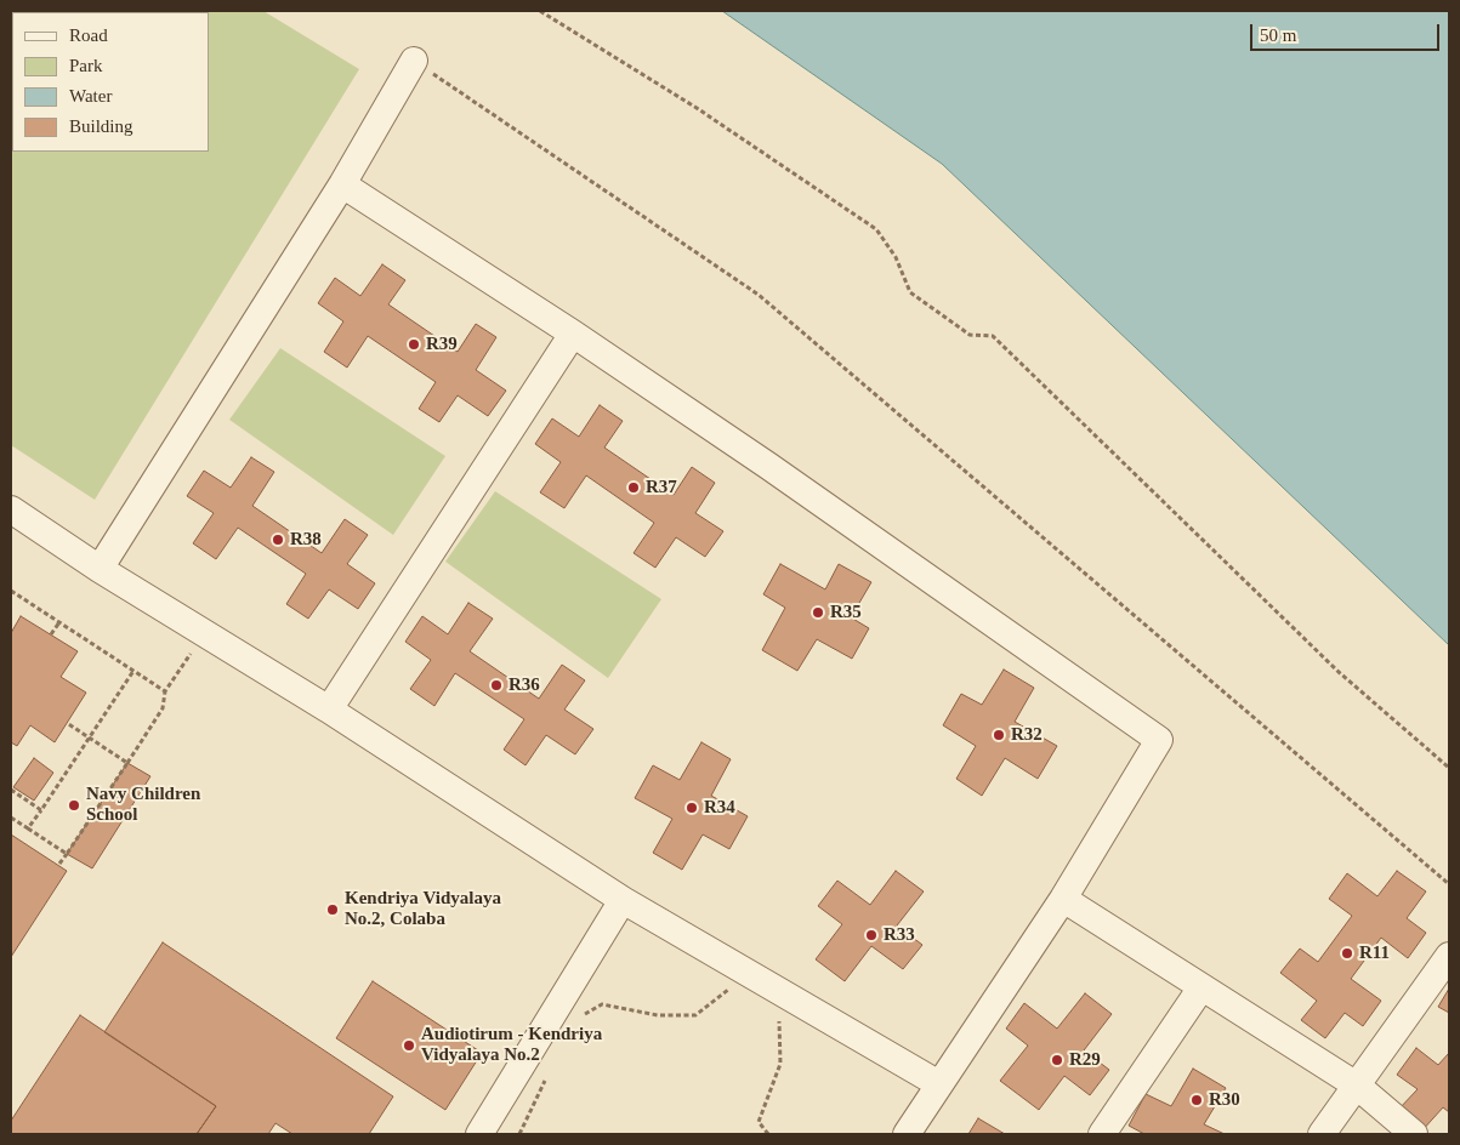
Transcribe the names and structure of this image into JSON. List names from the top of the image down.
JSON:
{
  "places": [
    "R39",
    "R37",
    "R38",
    "R35",
    "R36",
    "R32",
    "Navy Children School",
    "R34",
    "Kendriya Vidyalaya No.2, Colaba",
    "R33",
    "R11",
    "Audiotirum - Kendriya Vidyalaya No.2",
    "R29",
    "R30"
  ],
  "legend": [
    "Road",
    "Park",
    "Water",
    "Building"
  ],
  "scale_bar": "50 m"
}
